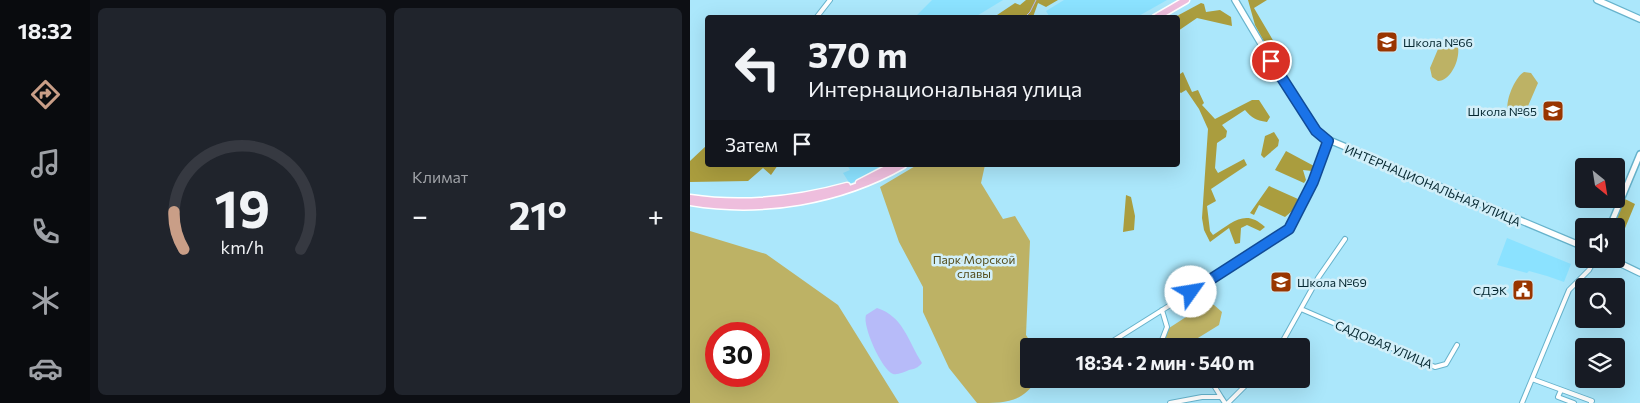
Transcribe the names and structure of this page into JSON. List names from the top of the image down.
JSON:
{
  "streets": {
    "main road": ["ИНТЕРНАЦИОНАЛЬНАЯ УЛИЦА"],
    "street": ["САДОВАЯ УЛИЦА"]
  },
  "parks": ["Парк Морской славы"],
  "places": {
    "school or university": ["Школа №66", "Школа №65", "Школа №69"],
    "public building": ["СДЭК"]
  },
  "north": "bottom right",
  "page": {
    "tabs": "18:32",
    "tile": "Климат",
    "turn": ["370 m", "Интернациональная улица"],
    "then": "Затем",
    "heat": ["−", "21°", "+"],
    "limit": "30",
    "trip": "18:34 · 2 мин · 540 m",
    "gauge": ["19", "km/h"]
  }
}
